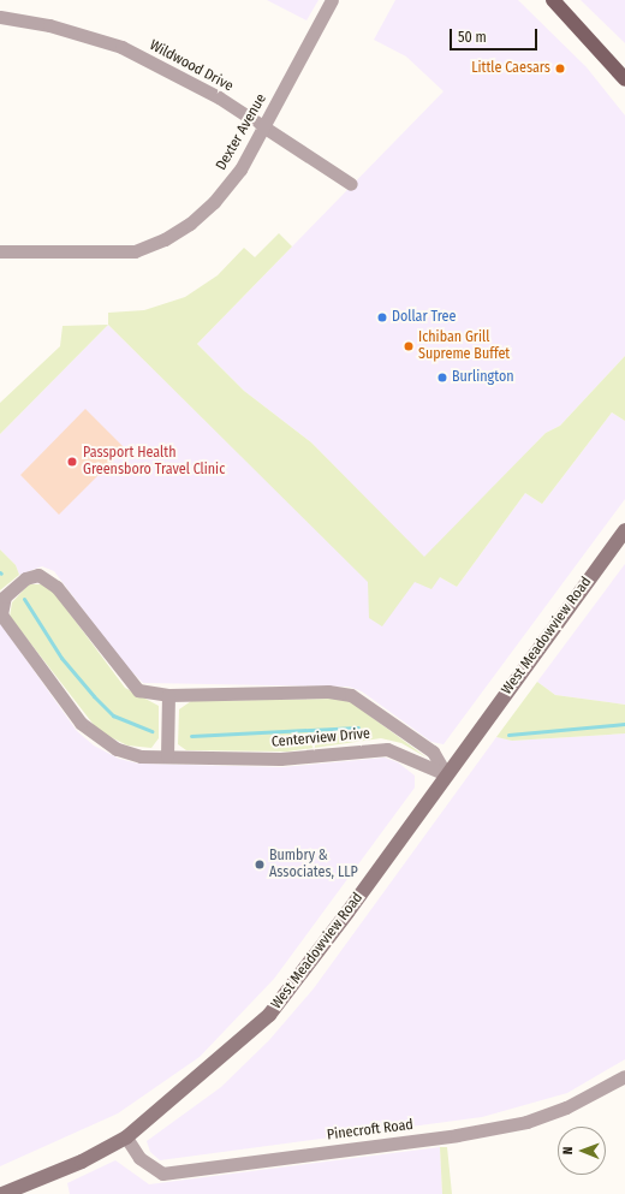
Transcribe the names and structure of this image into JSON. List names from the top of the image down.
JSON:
{
  "streets": {
    "street": [
      "Wildwood Drive",
      "Dexter Avenue",
      "West Meadowview Road",
      "Centerview Drive",
      "Pinecroft Road"
    ]
  },
  "crossings": [
    ["Wildwood Drive", "Dexter Avenue"],
    ["West Meadowview Road", "Centerview Drive"],
    ["West Meadowview Road", "Pinecroft Road"]
  ],
  "places": [
    "Little Caesars",
    "Dollar Tree",
    "Ichiban Grill Supreme Buffet",
    "Burlington",
    "Passport Health Greensboro Travel Clinic",
    "Bumbry & Associates, LLP"
  ],
  "scale_bar": "50 m",
  "north": "left"
}
